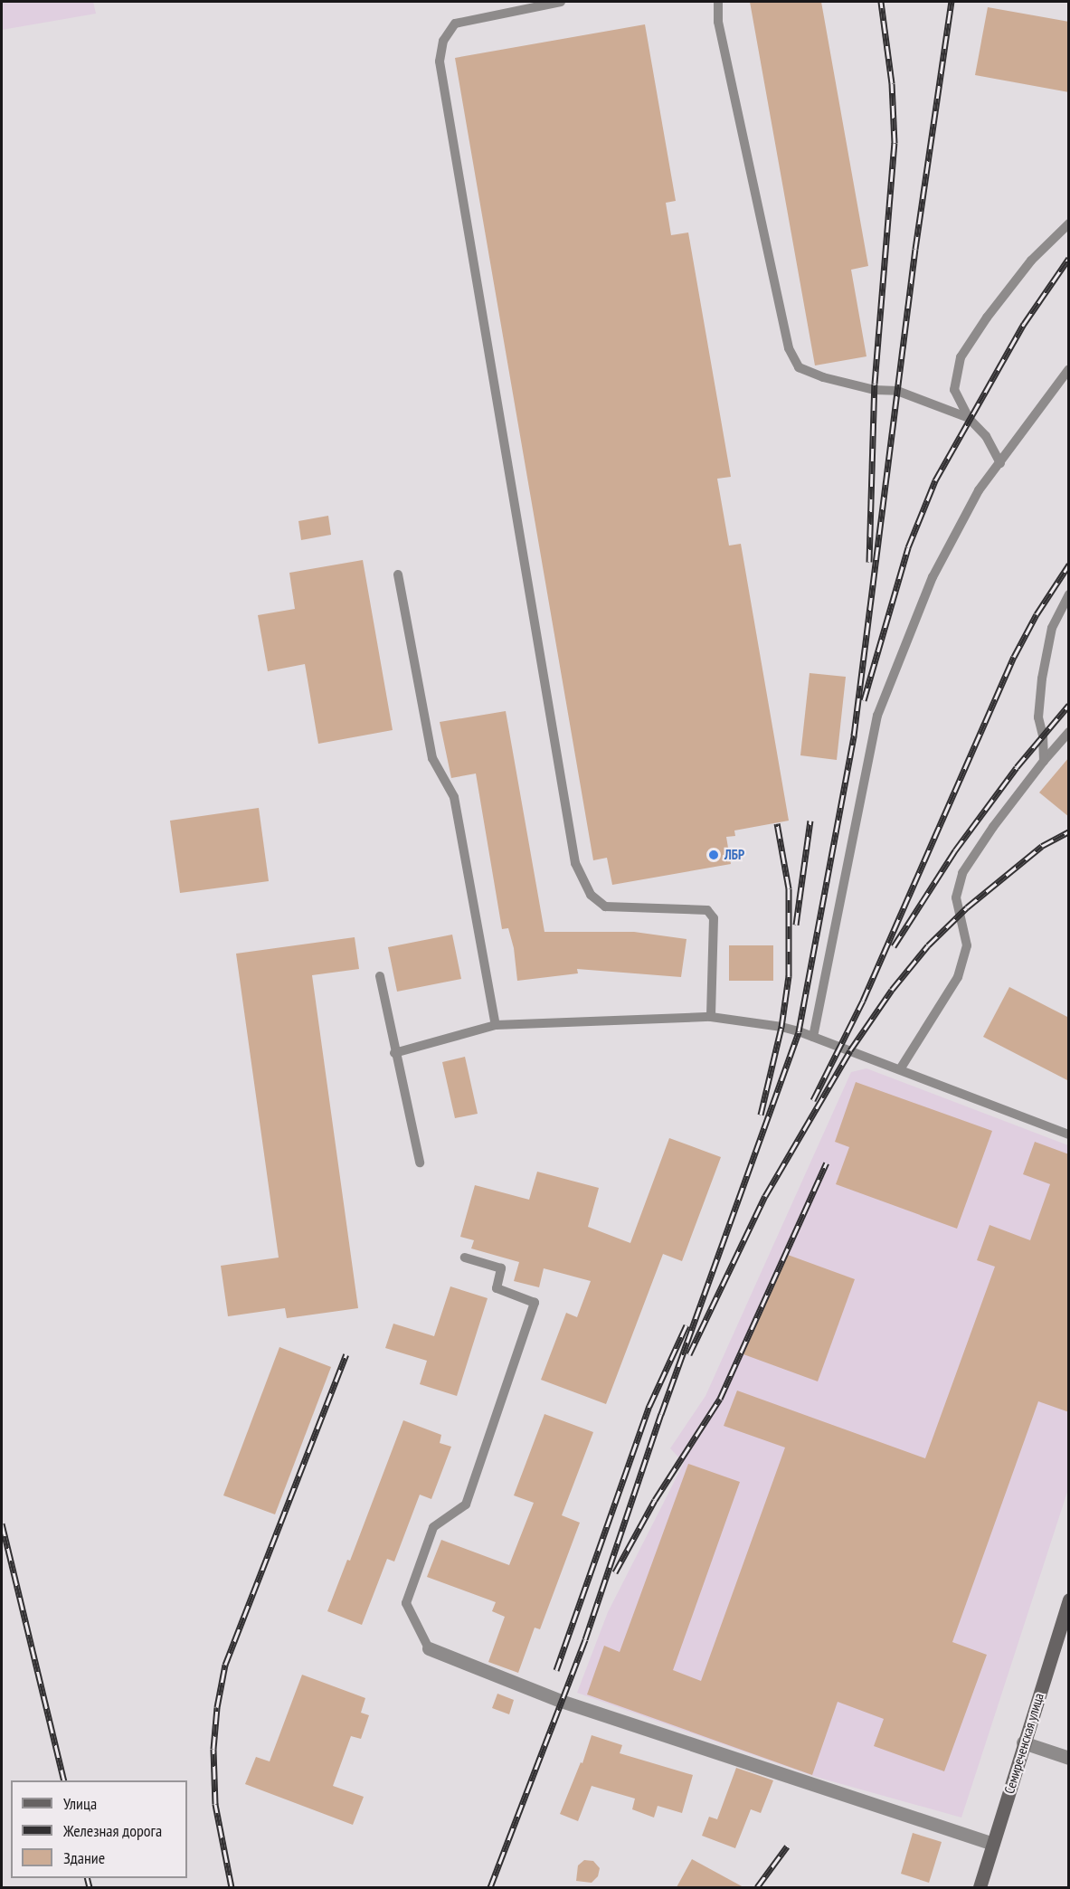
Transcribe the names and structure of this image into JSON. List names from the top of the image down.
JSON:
{
  "streets": {
    "main road": ["Семиреченская улица"]
  },
  "places": ["ЛБР"],
  "legend": ["Улица", "Железная дорога", "Здание"]
}
